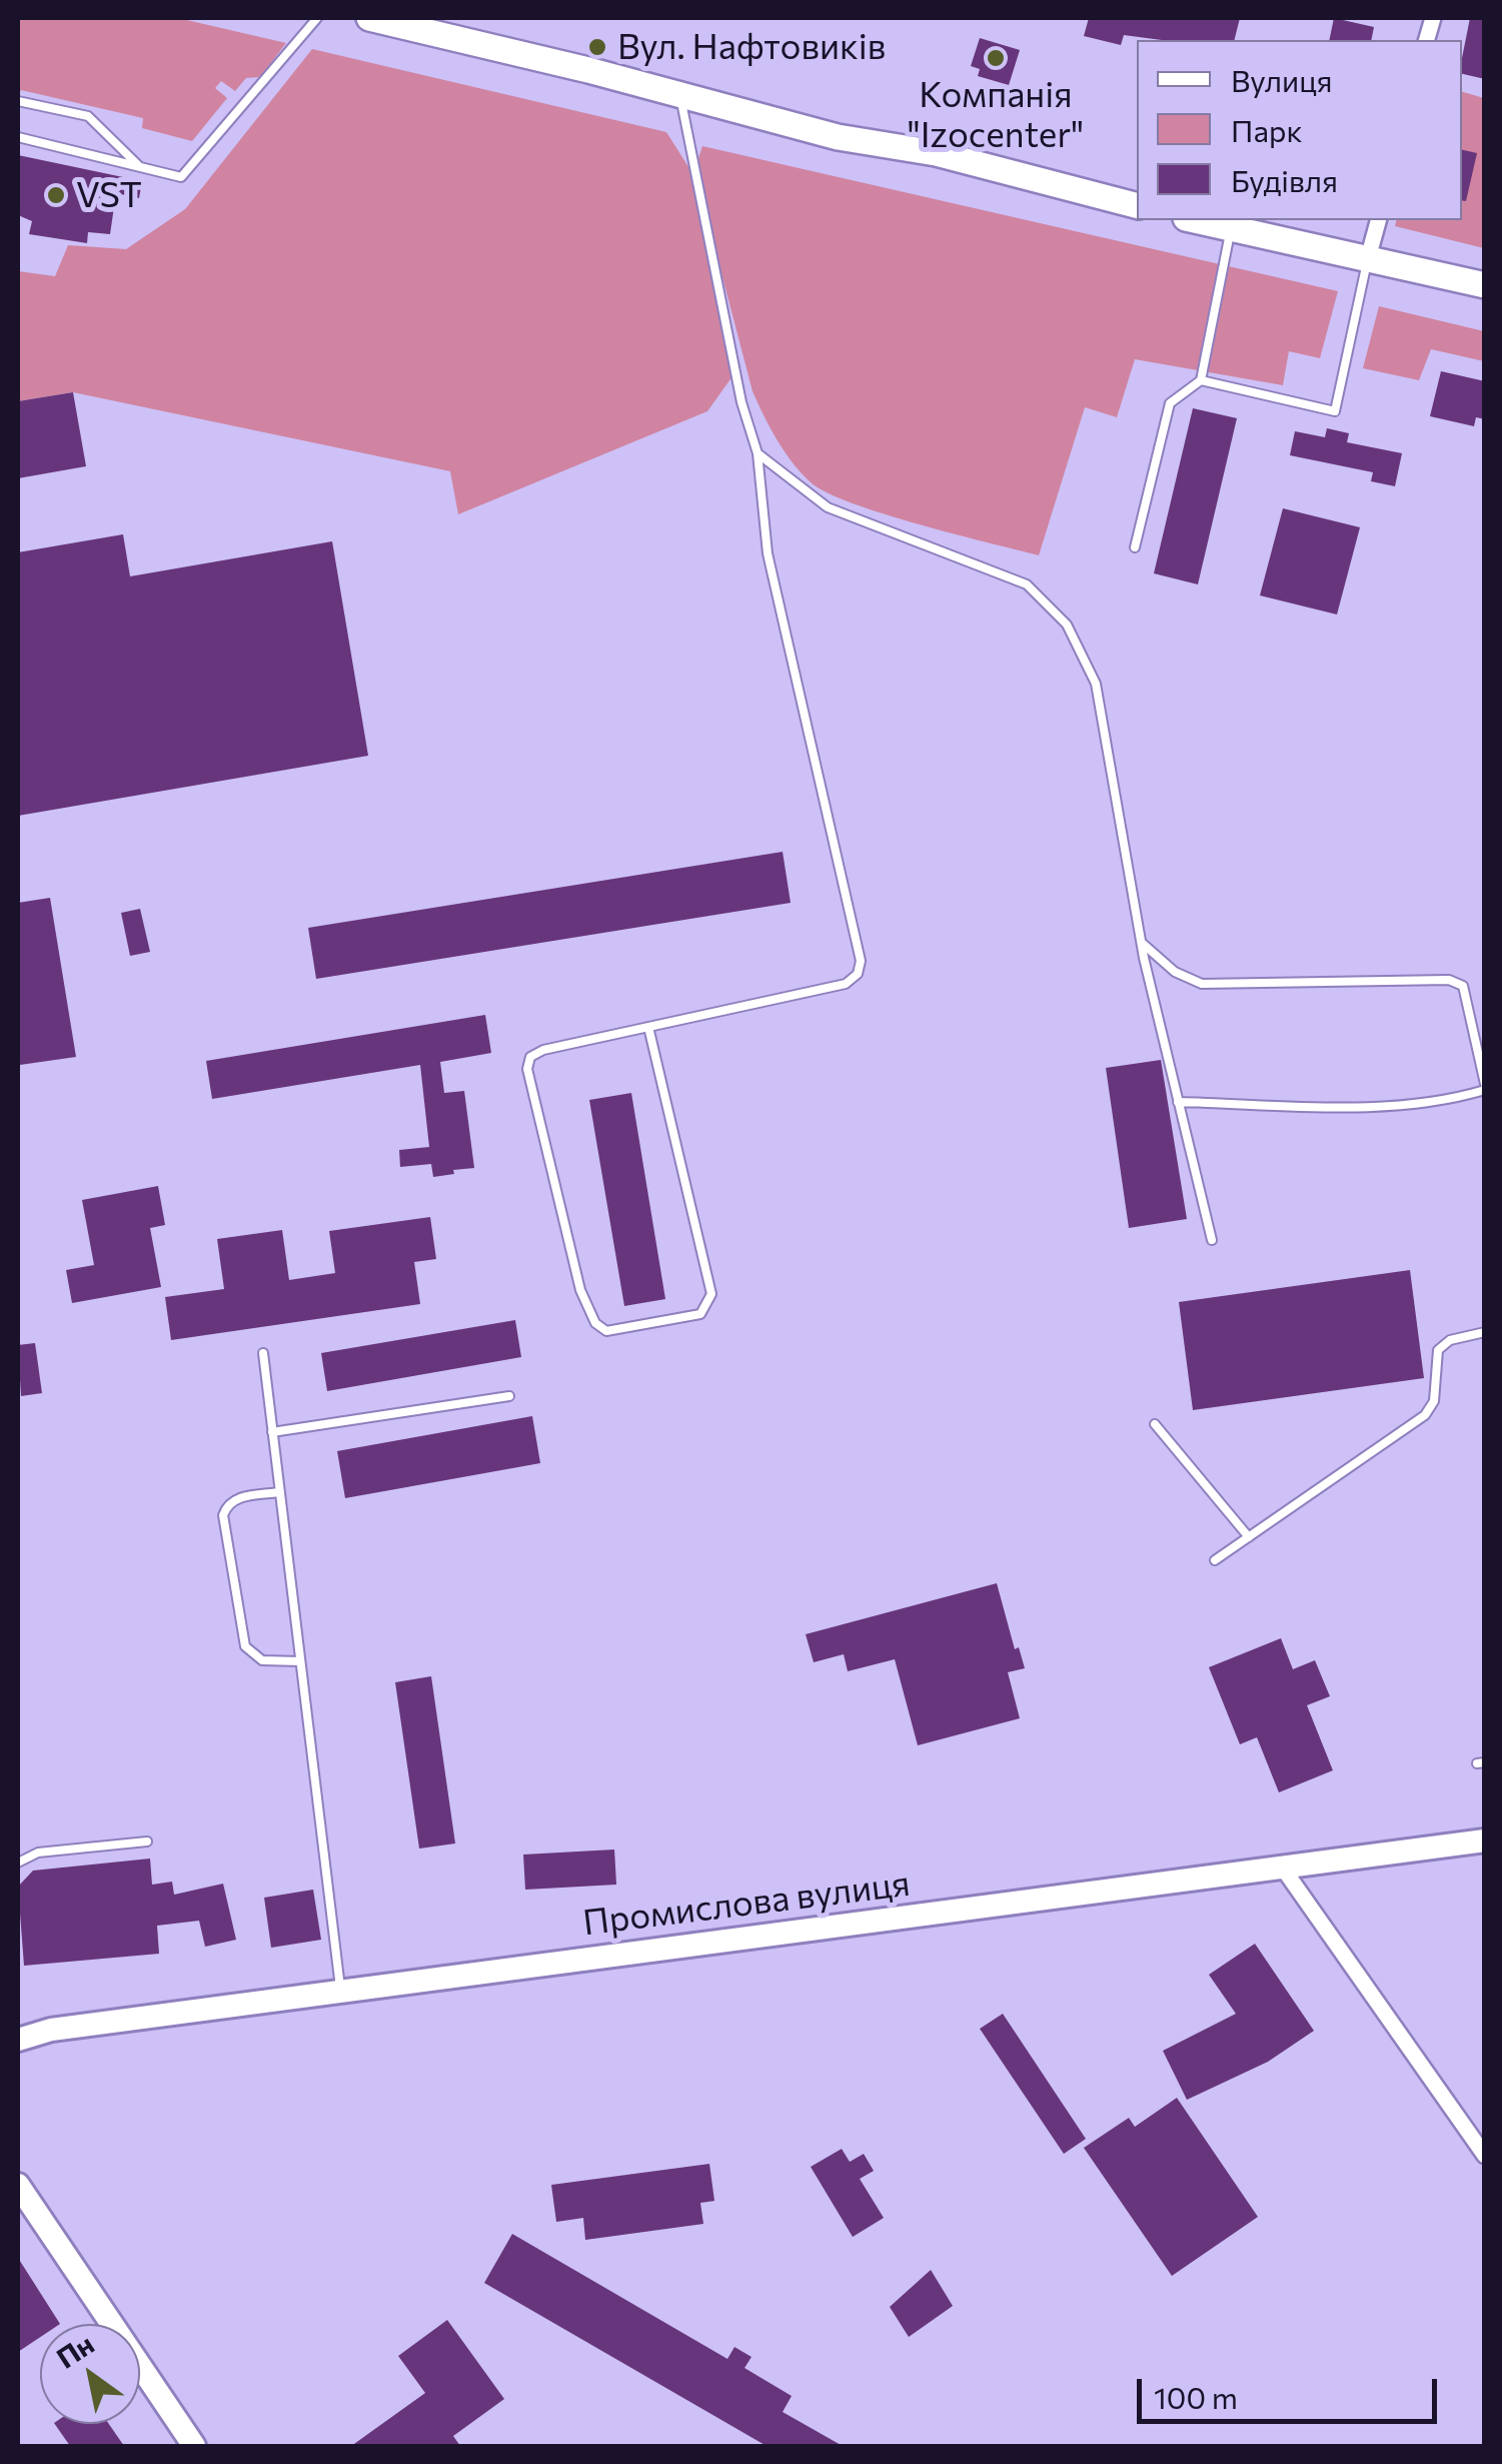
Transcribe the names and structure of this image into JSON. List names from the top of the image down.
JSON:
{
  "streets": {
    "street": ["Промислова вулиця"]
  },
  "places": ["Вул. Нафтовиків", "Компанія \"Izocenter\"", "VST"],
  "legend": ["Вулиця", "Парк", "Будівля"],
  "scale_bar": "100 m",
  "north": "top left"
}
